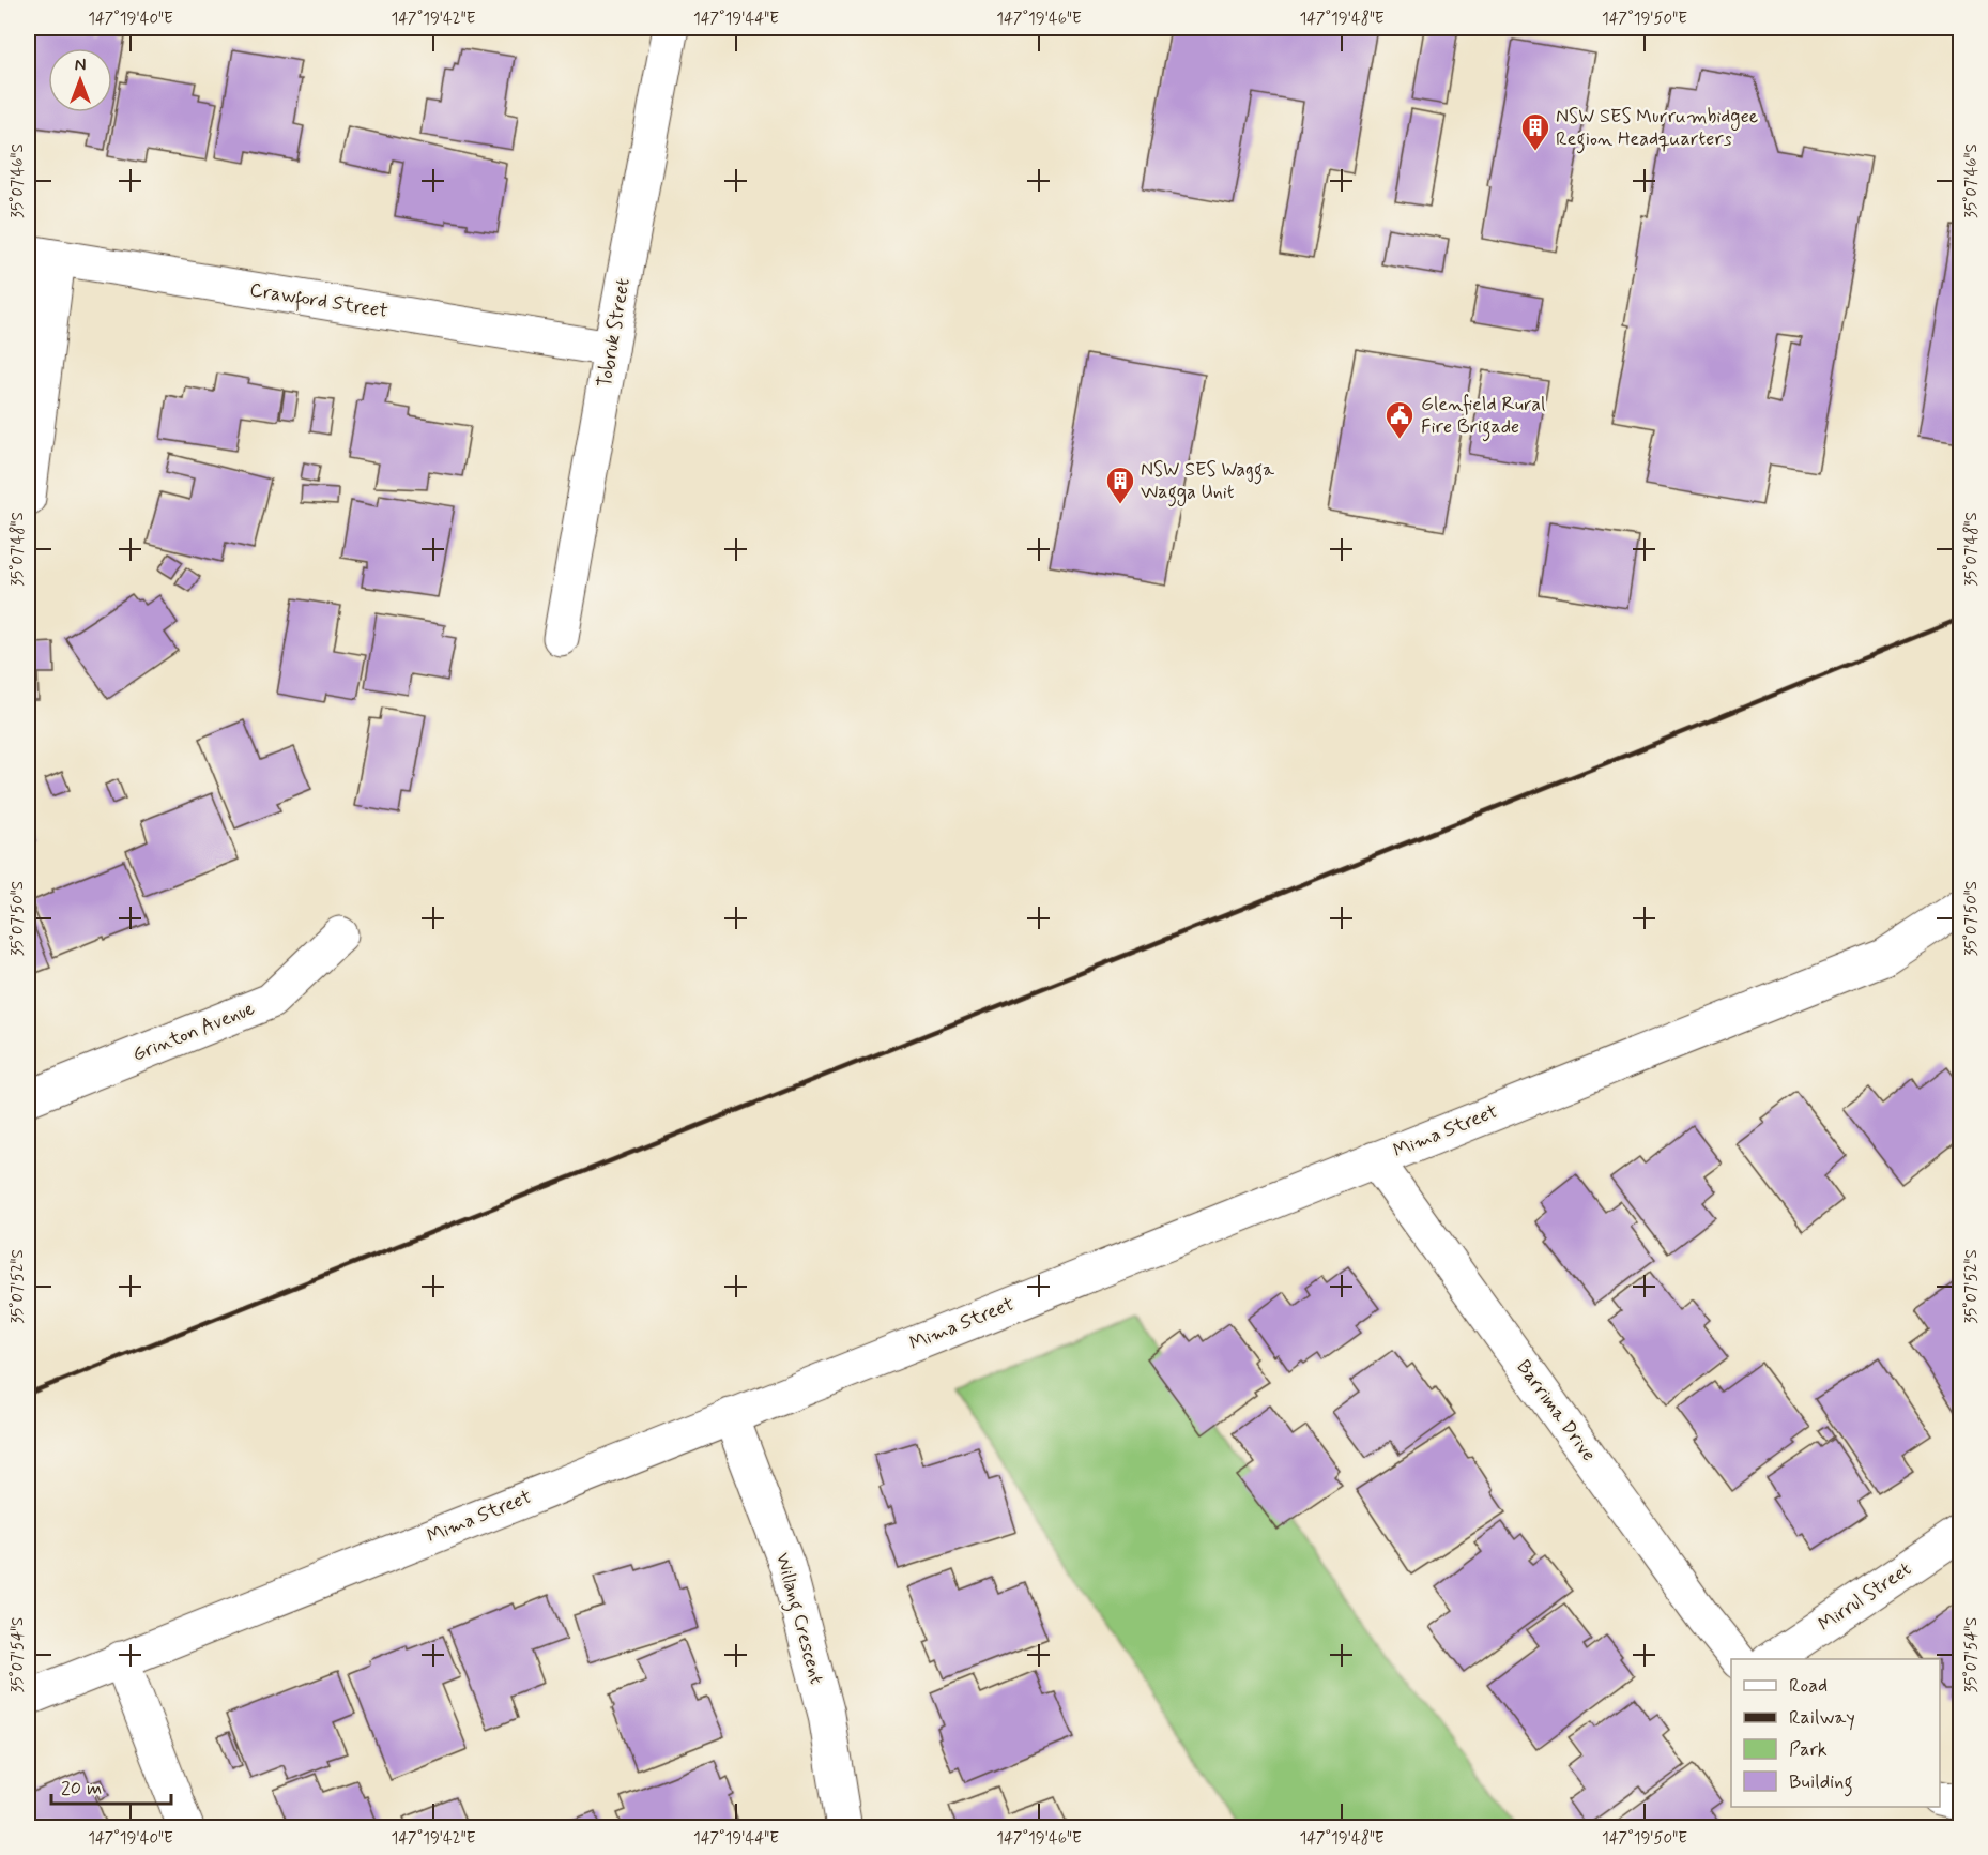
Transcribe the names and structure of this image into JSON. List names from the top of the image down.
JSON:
{
  "streets": {
    "street": [
      "Crawford Street",
      "Tobruk Street",
      "Grinton Avenue",
      "Mima Street",
      "Barrima Drive",
      "Mirrul Street",
      "Willang Crescent"
    ]
  },
  "crossings": [
    ["Crawford Street", "Tobruk Street"],
    ["Mima Street", "Barrima Drive"],
    ["Mima Street", "Willang Crescent"]
  ],
  "places": {
    "building": ["NSW SES Murrumbidgee Region Headquarters", "NSW SES Wagga Wagga Unit"],
    "public building": ["Glenfield Rural Fire Brigade"]
  },
  "legend": [
    "Road",
    "Railway",
    "Park",
    "Building"
  ],
  "scale_bar": "20 m",
  "north": "top",
  "coordinates": [
    "147°19'40\"E",
    "147°19'42\"E",
    "147°19'44\"E",
    "147°19'46\"E",
    "147°19'48\"E",
    "147°19'50\"E",
    "35°07'46\"S",
    "35°07'48\"S",
    "35°07'50\"S",
    "35°07'52\"S",
    "35°07'54\"S"
  ]
}
